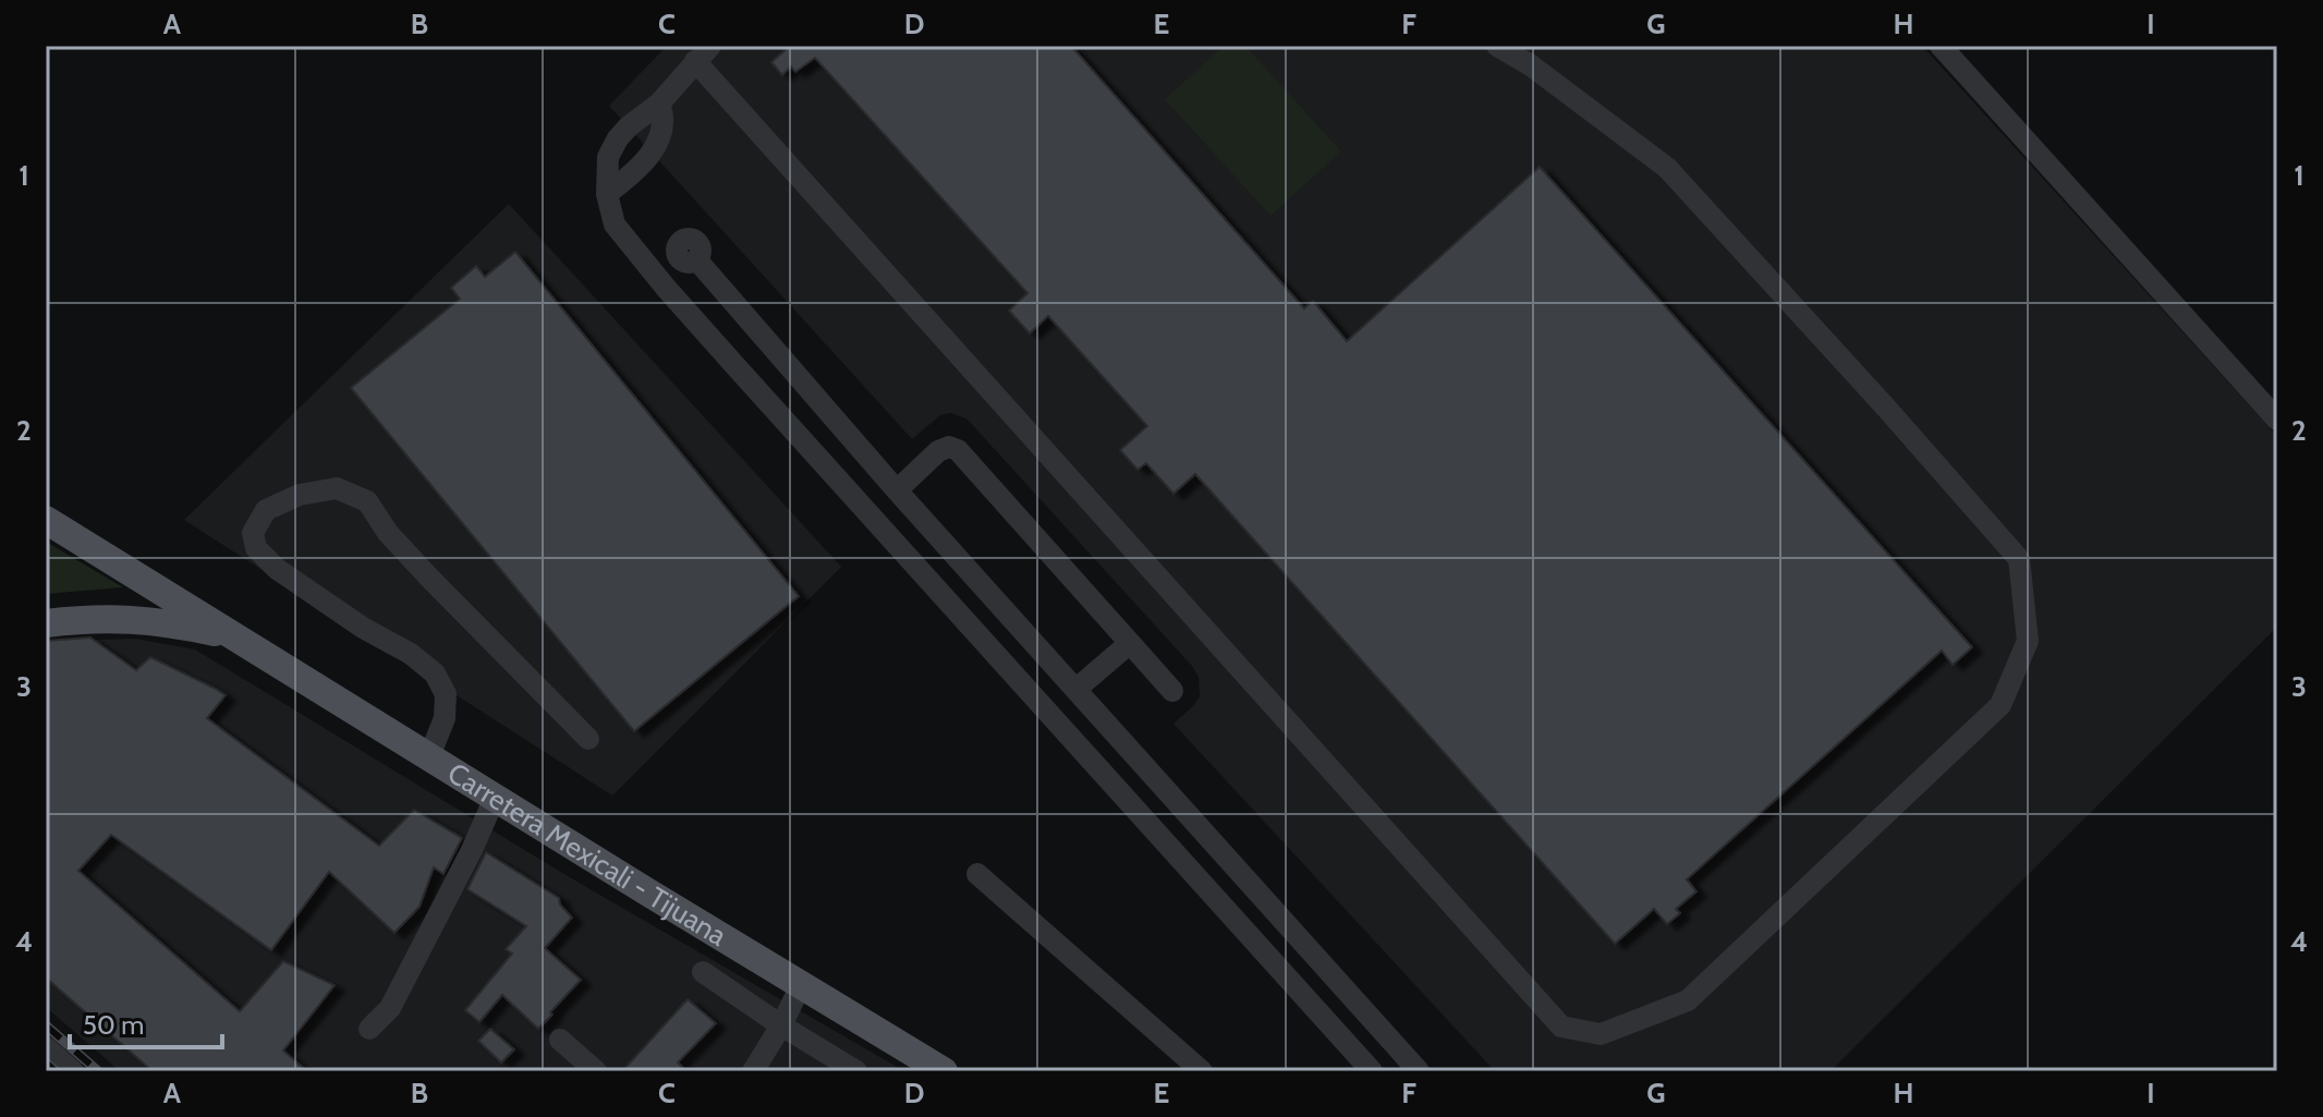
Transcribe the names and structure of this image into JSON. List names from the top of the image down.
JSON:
{
  "streets": {
    "main road": ["Carretera Mexicali - Tijuana"]
  },
  "scale_bar": "50 m",
  "grid": {
    "columns": [
      "A",
      "B",
      "C",
      "D",
      "E",
      "F",
      "G",
      "H",
      "I"
    ],
    "rows": [
      "1",
      "2",
      "3",
      "4"
    ]
  }
}
